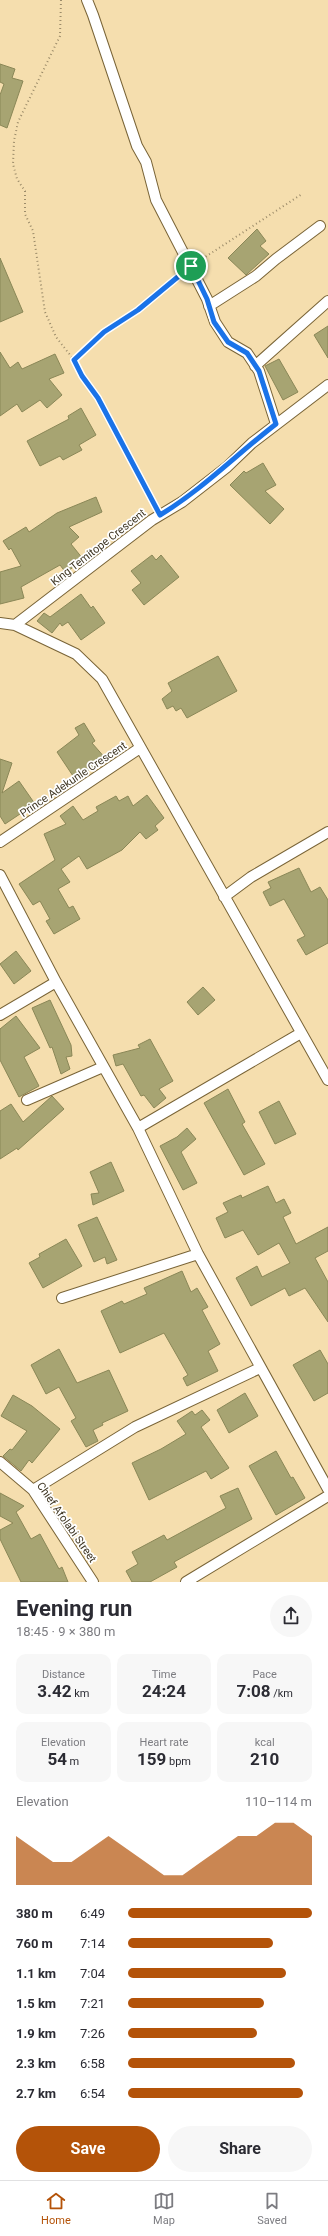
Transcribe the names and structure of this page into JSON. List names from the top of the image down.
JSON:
{
  "streets": {
    "street": ["King Temitope Crescent", "Prince Adekunle Crescent", "Chief Afolabi Street"]
  },
  "page": {
    "heading": ["Evening run", "18:45 · 9 × 380 m"],
    "stats": [
      ["Distance", "3.42 km"],
      ["Time", "24:24"],
      ["Pace", "7:08 /km"],
      ["Elevation", "54 m"],
      ["Heart rate", "159 bpm"],
      ["kcal", "210"]
    ],
    "chart": ["Elevation", "110–114 m"],
    "list": [
      {
        "name": "380 m",
        "note": "6:49"
      },
      {
        "name": "760 m",
        "note": "7:14"
      },
      {
        "name": "1.1 km",
        "note": "7:04"
      },
      {
        "name": "1.5 km",
        "note": "7:21"
      },
      {
        "name": "1.9 km",
        "note": "7:26"
      },
      {
        "name": "2.3 km",
        "note": "6:58"
      },
      {
        "name": "2.7 km",
        "note": "6:54"
      }
    ],
    "buttons": ["Save", "Share"],
    "tabs": ["Home", "Map", "Saved"]
  }
}
